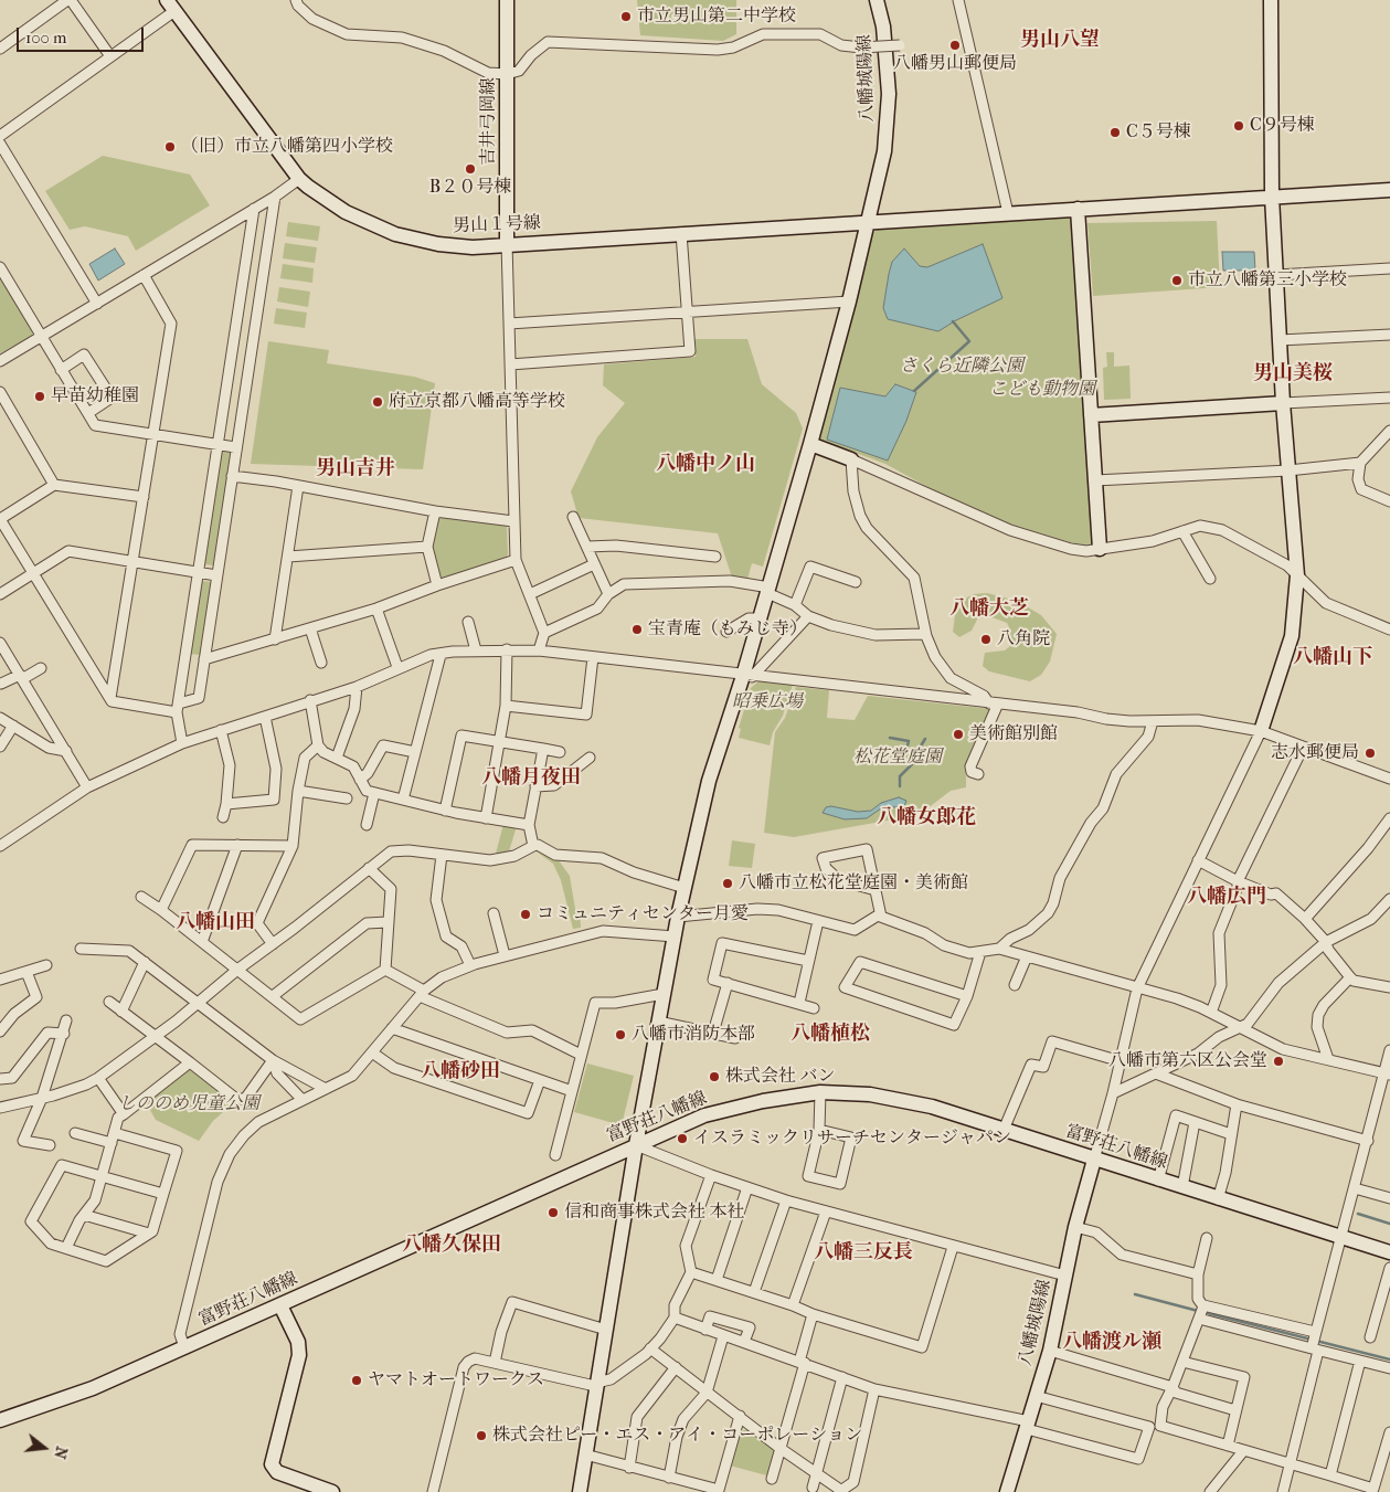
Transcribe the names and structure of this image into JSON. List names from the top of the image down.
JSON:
{
  "streets": {
    "street": [
      "八幡城陽線",
      "吉井弓岡線",
      "男山１号線",
      "富野荘八幡線"
    ]
  },
  "crossings": [
    ["八幡城陽線", "男山１号線"],
    ["八幡城陽線", "富野荘八幡線"],
    ["吉井弓岡線", "男山１号線"]
  ],
  "districts": [
    "男山八望",
    "男山美桜",
    "八幡中ノ山",
    "男山吉井",
    "八幡大芝",
    "八幡山下",
    "八幡月夜田",
    "八幡女郎花",
    "八幡広門",
    "八幡山田",
    "八幡植松",
    "八幡砂田",
    "八幡久保田",
    "八幡三反長",
    "八幡渡ル瀬"
  ],
  "parks": [
    "さくら近隣公園",
    "こども動物園",
    "昭乗広場",
    "松花堂庭園",
    "しののめ児童公園"
  ],
  "places": [
    "市立男山第二中学校",
    "八幡男山郵便局",
    "C９号棟",
    "C５号棟",
    "（旧）市立八幡第四小学校",
    "B２０号棟",
    "市立八幡第三小学校",
    "早苗幼稚園",
    "府立京都八幡高等学校",
    "宝青庵（もみじ寺）",
    "八角院",
    "美術館別館",
    "志水郵便局",
    "八幡市立松花堂庭園・美術館",
    "コミュニティセンター月愛",
    "八幡市消防本部",
    "八幡市第六区公会堂",
    "株式会社 バン",
    "イスラミックリサーチセンタージャパン",
    "信和商事株式会社 本社",
    "ヤマトオートワークス",
    "株式会社ピー・エス・アイ・コーポレーション"
  ],
  "scale_bar": "100 m",
  "north": "right"
}
